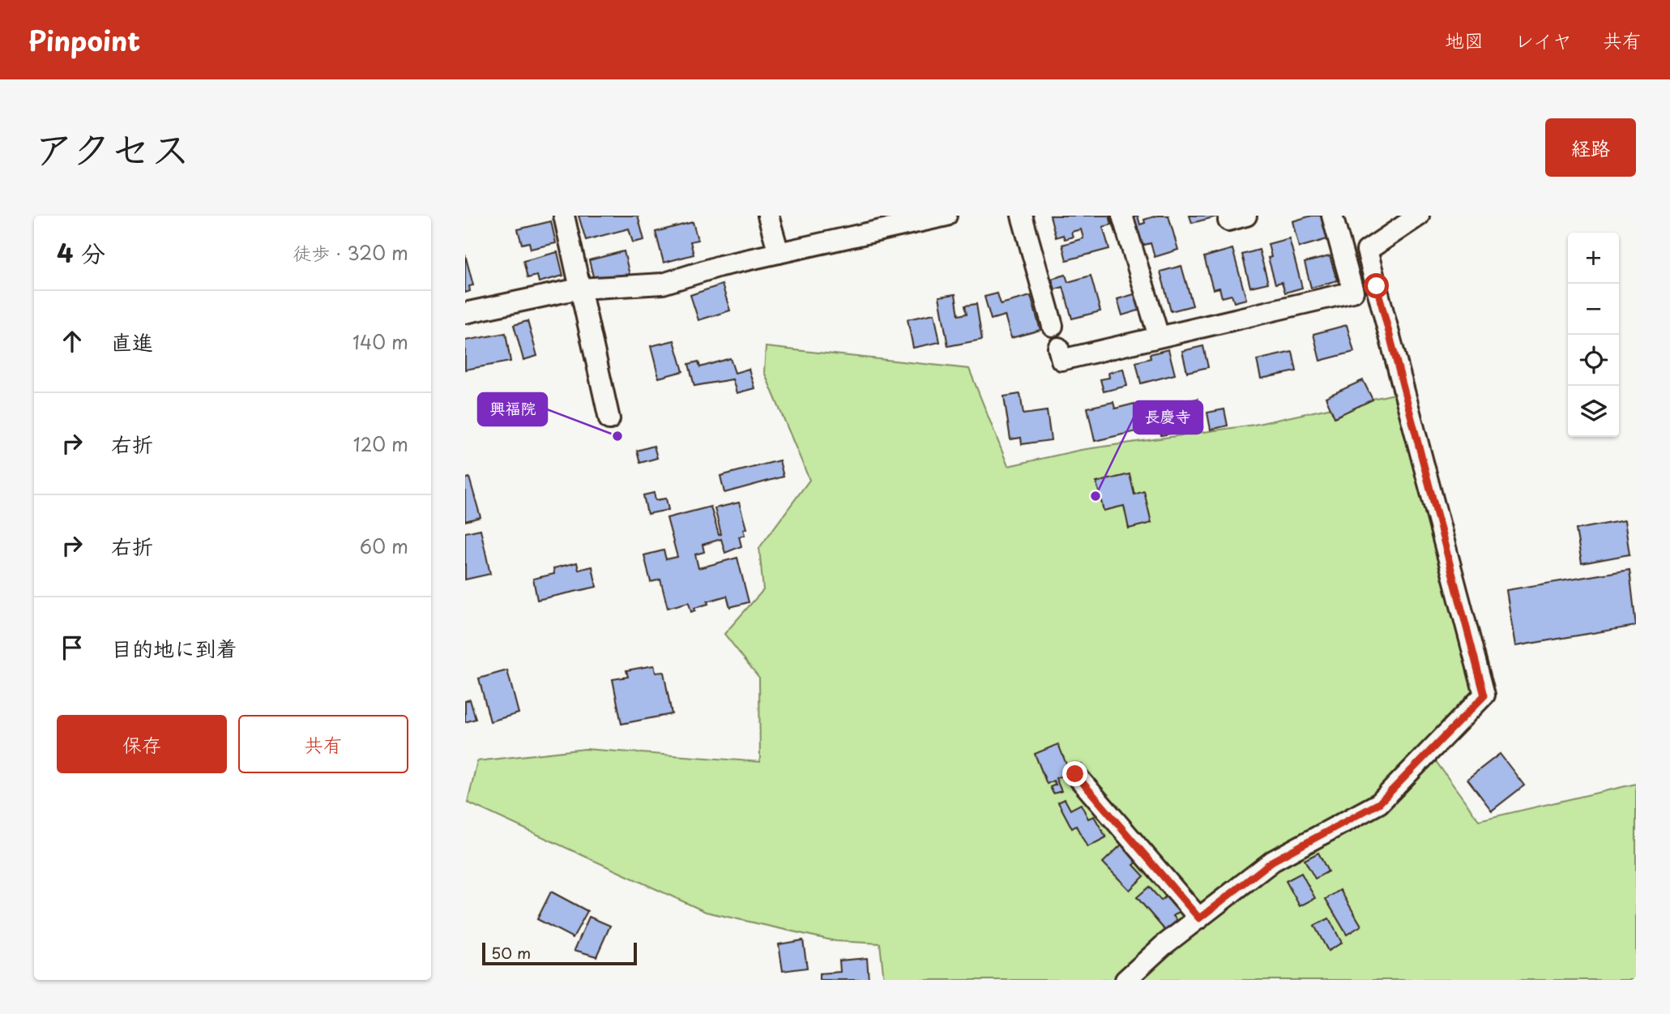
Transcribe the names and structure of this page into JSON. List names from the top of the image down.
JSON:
{
  "places": ["興福院", "長慶寺"],
  "scale_bar": "50 m",
  "page": {
    "header": "Pinpoint",
    "nav": ["地図", "レイヤ", "共有"],
    "title": "アクセス",
    "buttons": [
      "経路",
      ["保存", "共有"]
    ],
    "heading": ["4 分", "徒歩 · 320 m"],
    "map_buttons": ["+", "−"],
    "list": [
      ["直進", "140 m"],
      ["右折", "120 m"],
      ["右折", "60 m"],
      "目的地に到着"
    ],
    "scale": "50 m"
  }
}
